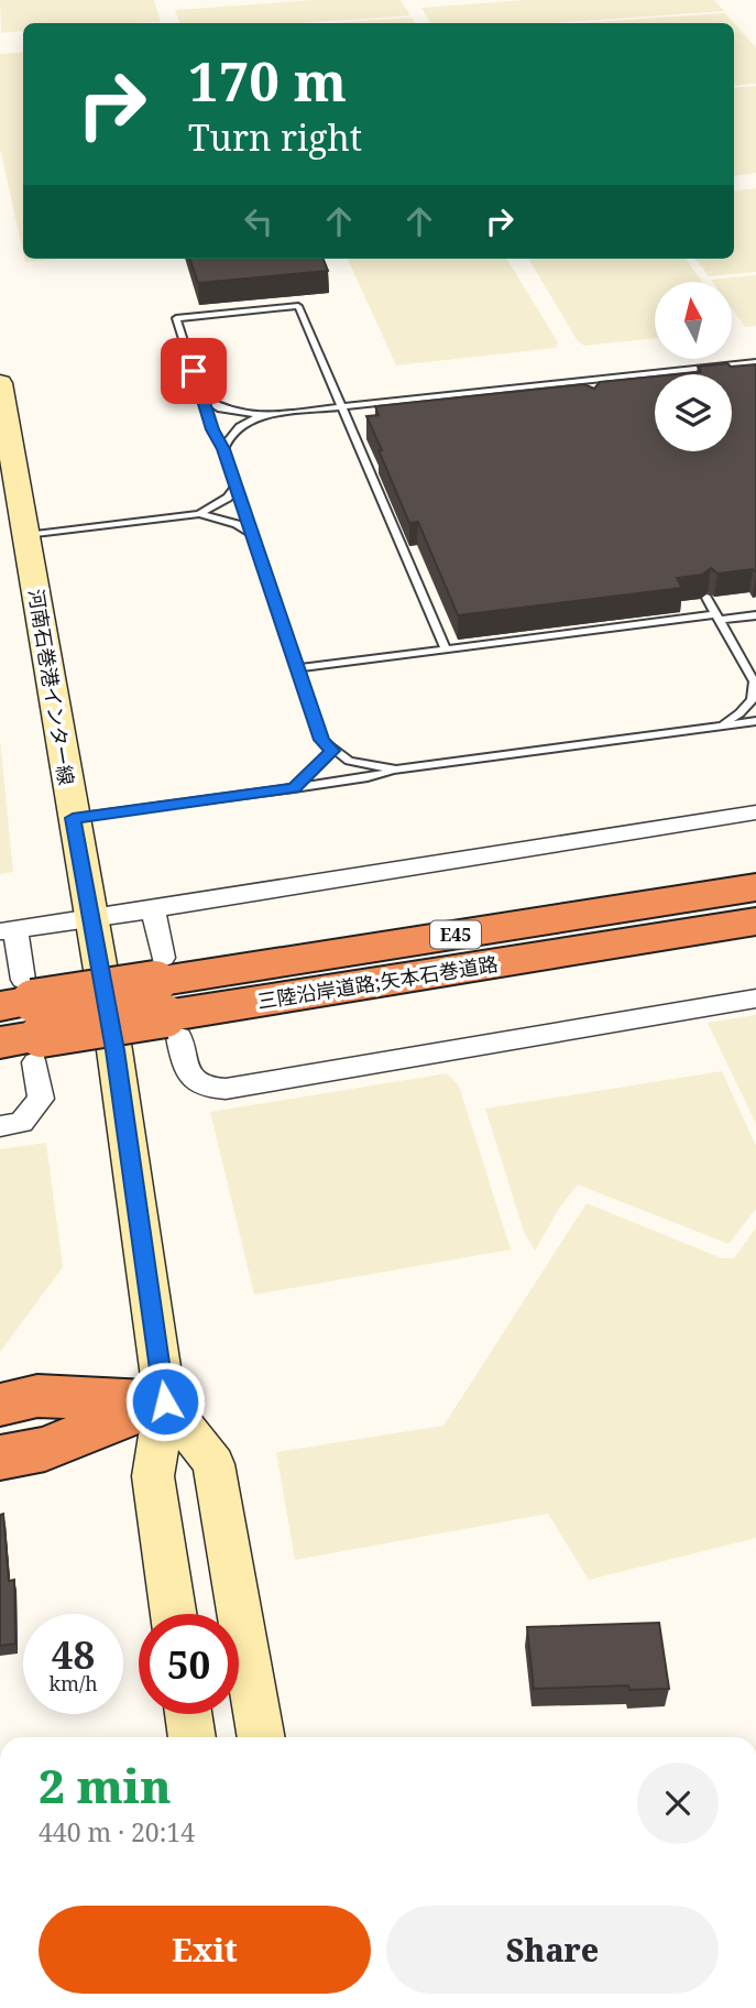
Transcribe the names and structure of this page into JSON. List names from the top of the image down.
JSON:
{
  "streets": {
    "highway": ["E45", "三陸沿岸道路;矢本石巻道路"],
    "main road": ["河南石巻港インター線"]
  },
  "north": "top",
  "page": {
    "turn": ["170 m", "Turn right"],
    "speed": "48 km/h",
    "limit": "50",
    "heading": ["2 min", "440 m · 20:14"],
    "buttons": ["Exit", "Share"]
  }
}
